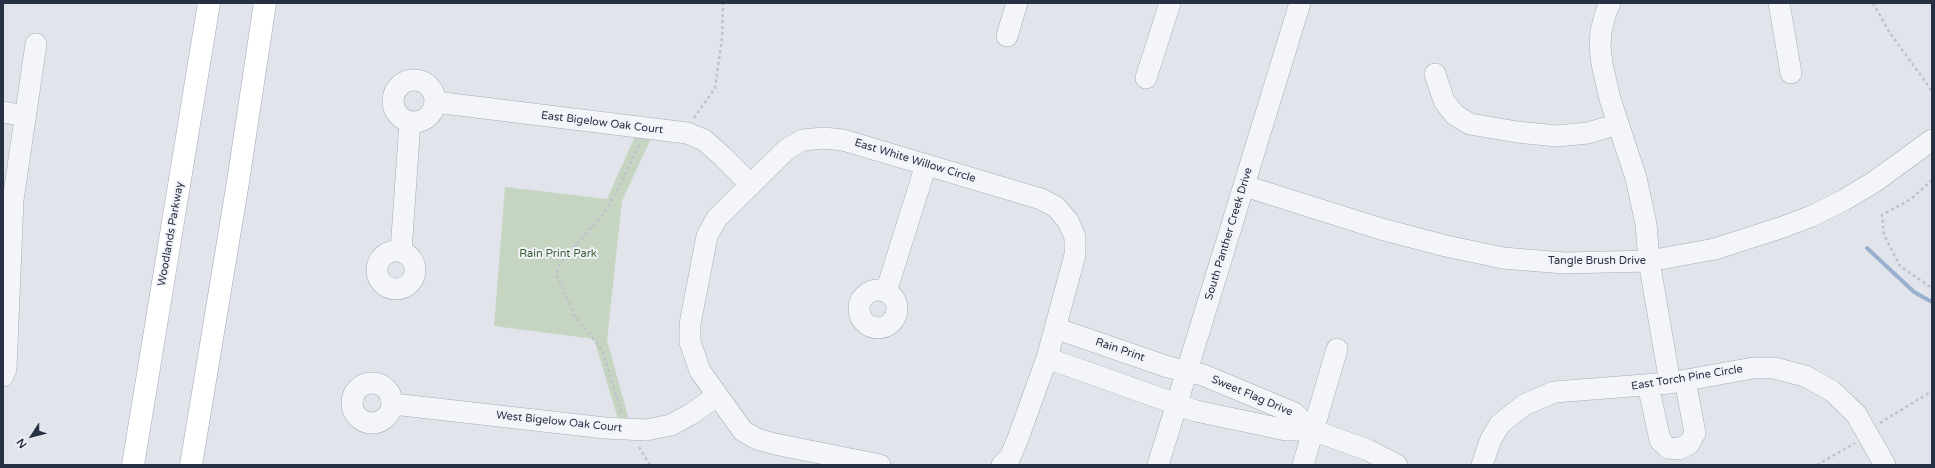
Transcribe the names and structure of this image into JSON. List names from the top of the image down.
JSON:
{
  "streets": {
    "main road": ["Woodlands Parkway"],
    "street": [
      "East Bigelow Oak Court",
      "East White Willow Circle",
      "South Panther Creek Drive",
      "Tangle Brush Drive",
      "Rain Print",
      "East Torch Pine Circle",
      "Sweet Flag Drive",
      "West Bigelow Oak Court"
    ]
  },
  "crossings": [
    ["East Bigelow Oak Court", "East White Willow Circle"],
    ["East White Willow Circle", "Rain Print"],
    ["East White Willow Circle", "West Bigelow Oak Court"],
    ["South Panther Creek Drive", "Tangle Brush Drive"],
    ["South Panther Creek Drive", "Rain Print"],
    ["South Panther Creek Drive", "Sweet Flag Drive"],
    ["Rain Print", "Sweet Flag Drive"]
  ],
  "parks": ["Rain Print Park"],
  "north": "bottom left"
}
